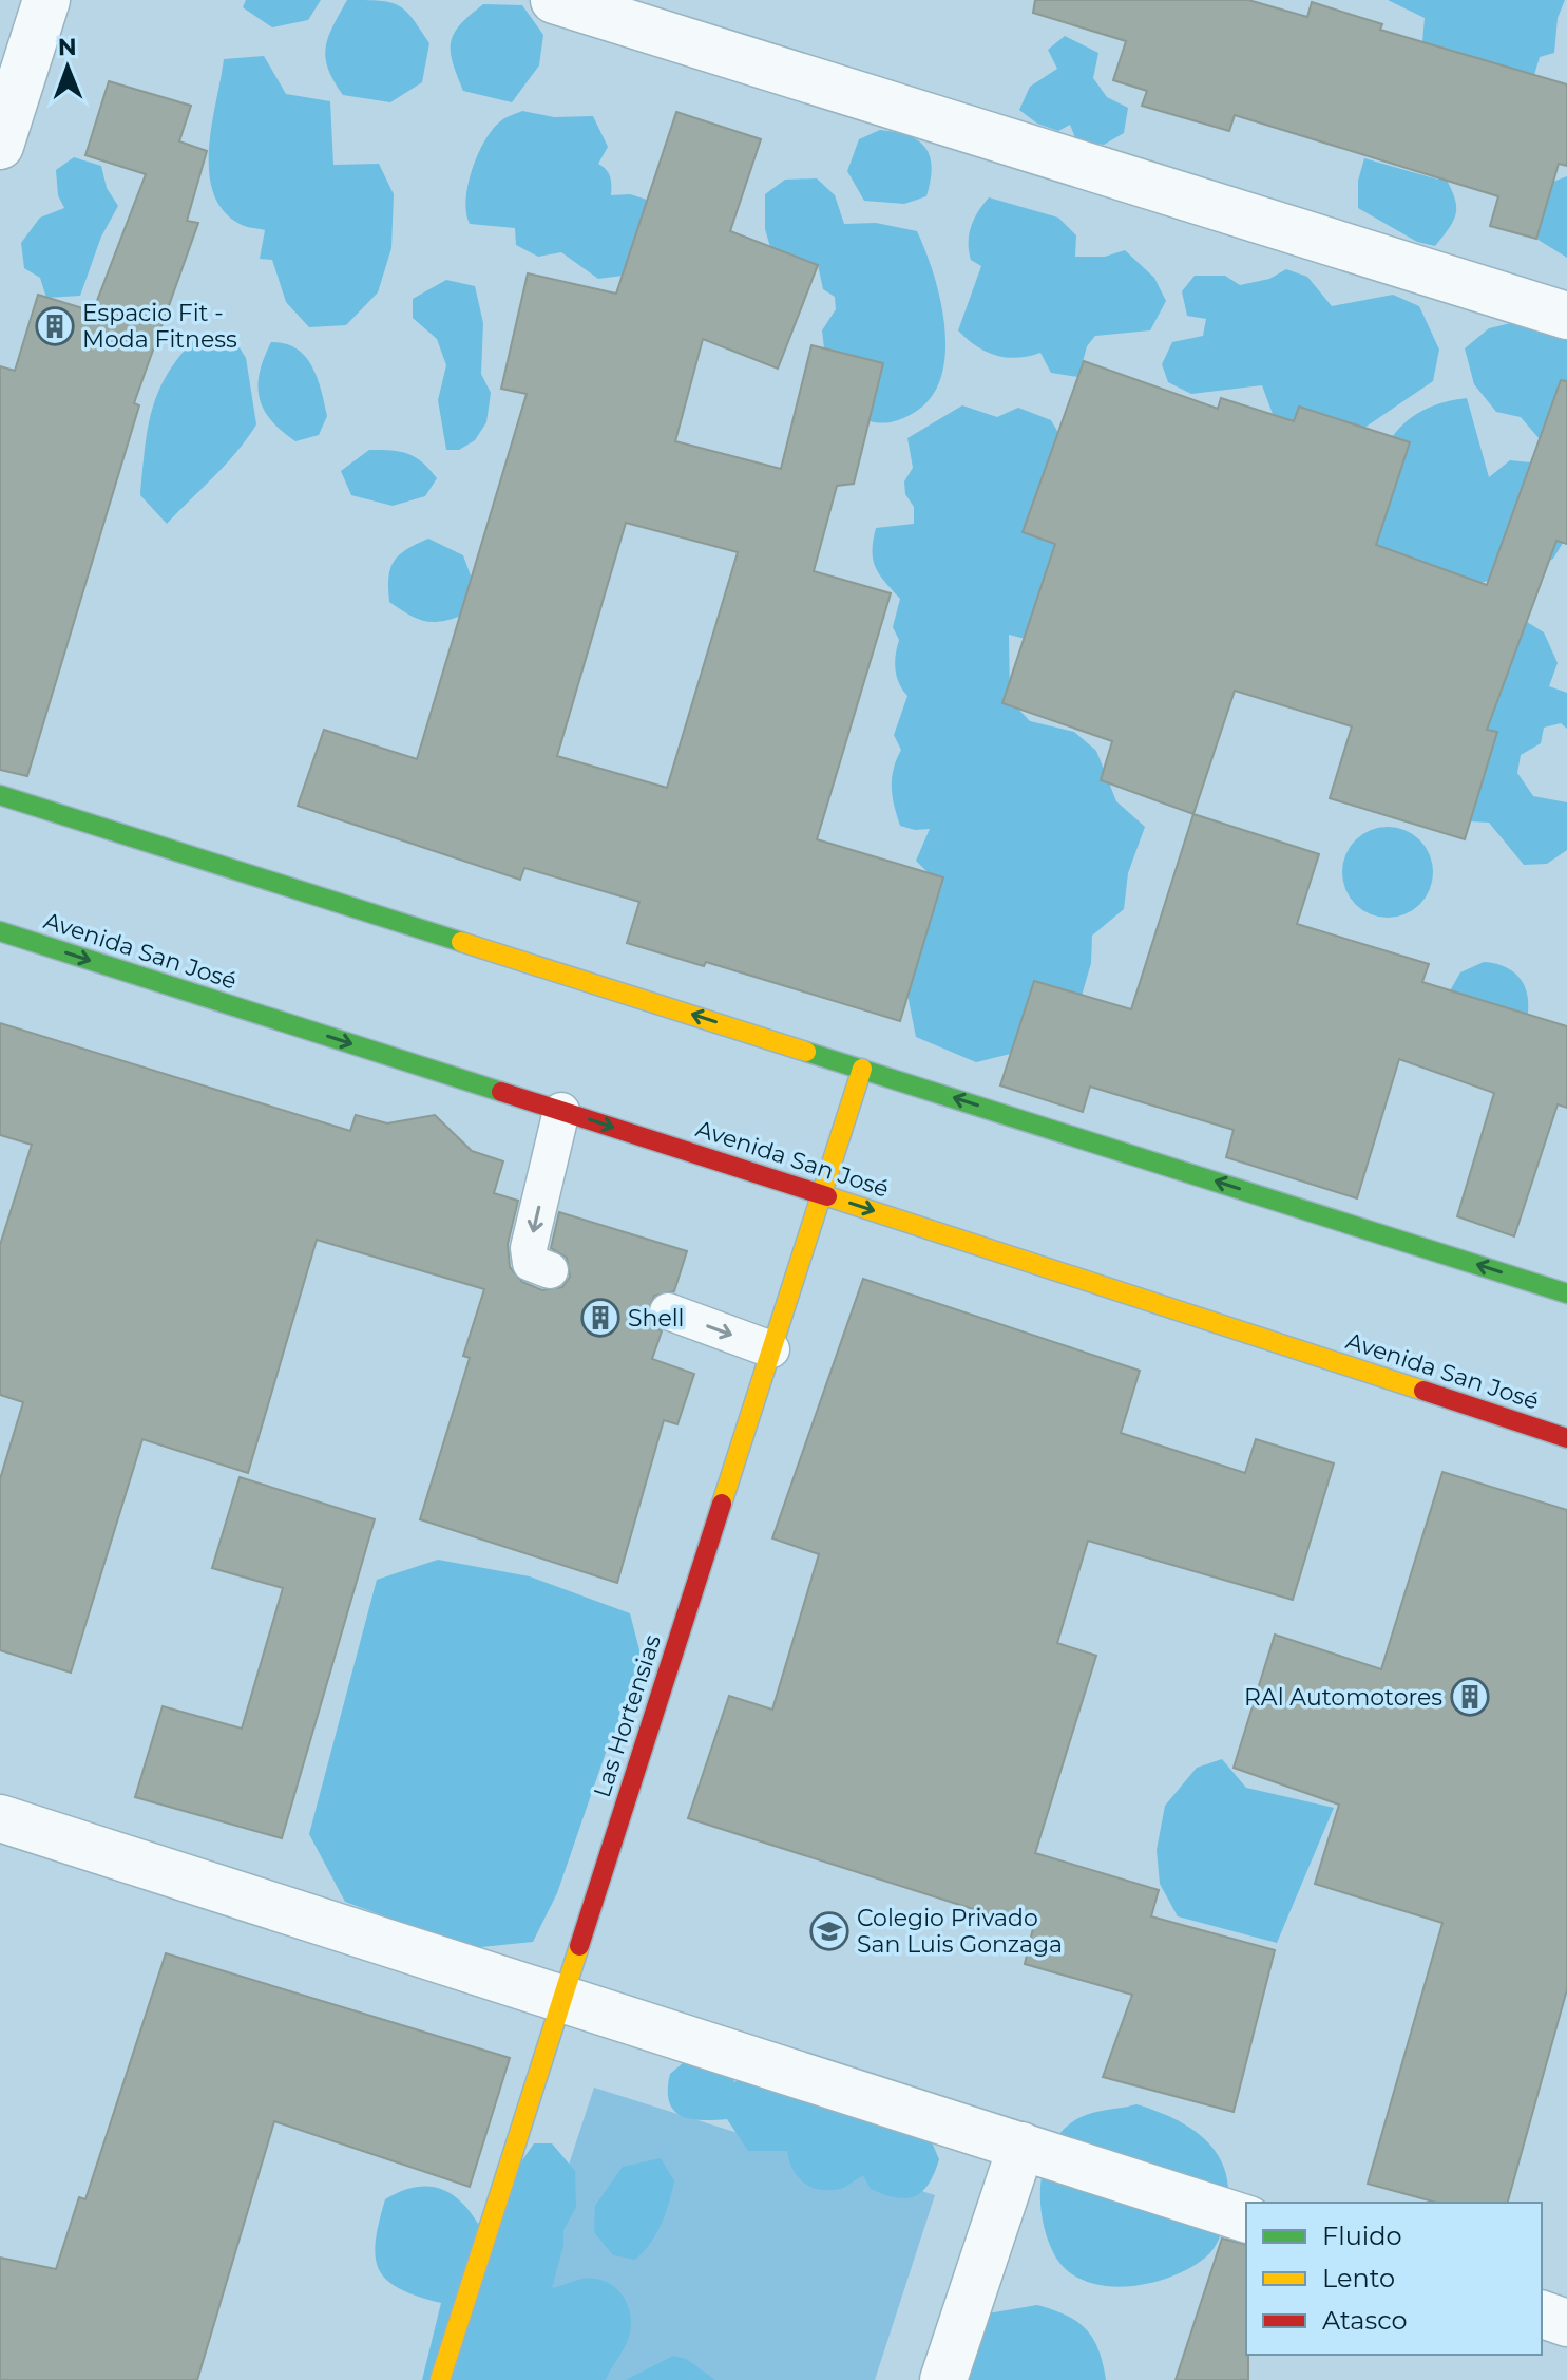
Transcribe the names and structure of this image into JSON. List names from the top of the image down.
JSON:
{
  "streets": {
    "street": ["Avenida San José", "Las Hortensias"]
  },
  "crossings": [
    ["Avenida San José", "Las Hortensias"]
  ],
  "places": {
    "building": ["Espacio Fit - Moda Fitness", "Shell", "RAl Automotores"],
    "school or university": ["Colegio Privado San Luis Gonzaga"]
  },
  "legend": ["Fluido", "Lento", "Atasco"],
  "north": "top"
}
